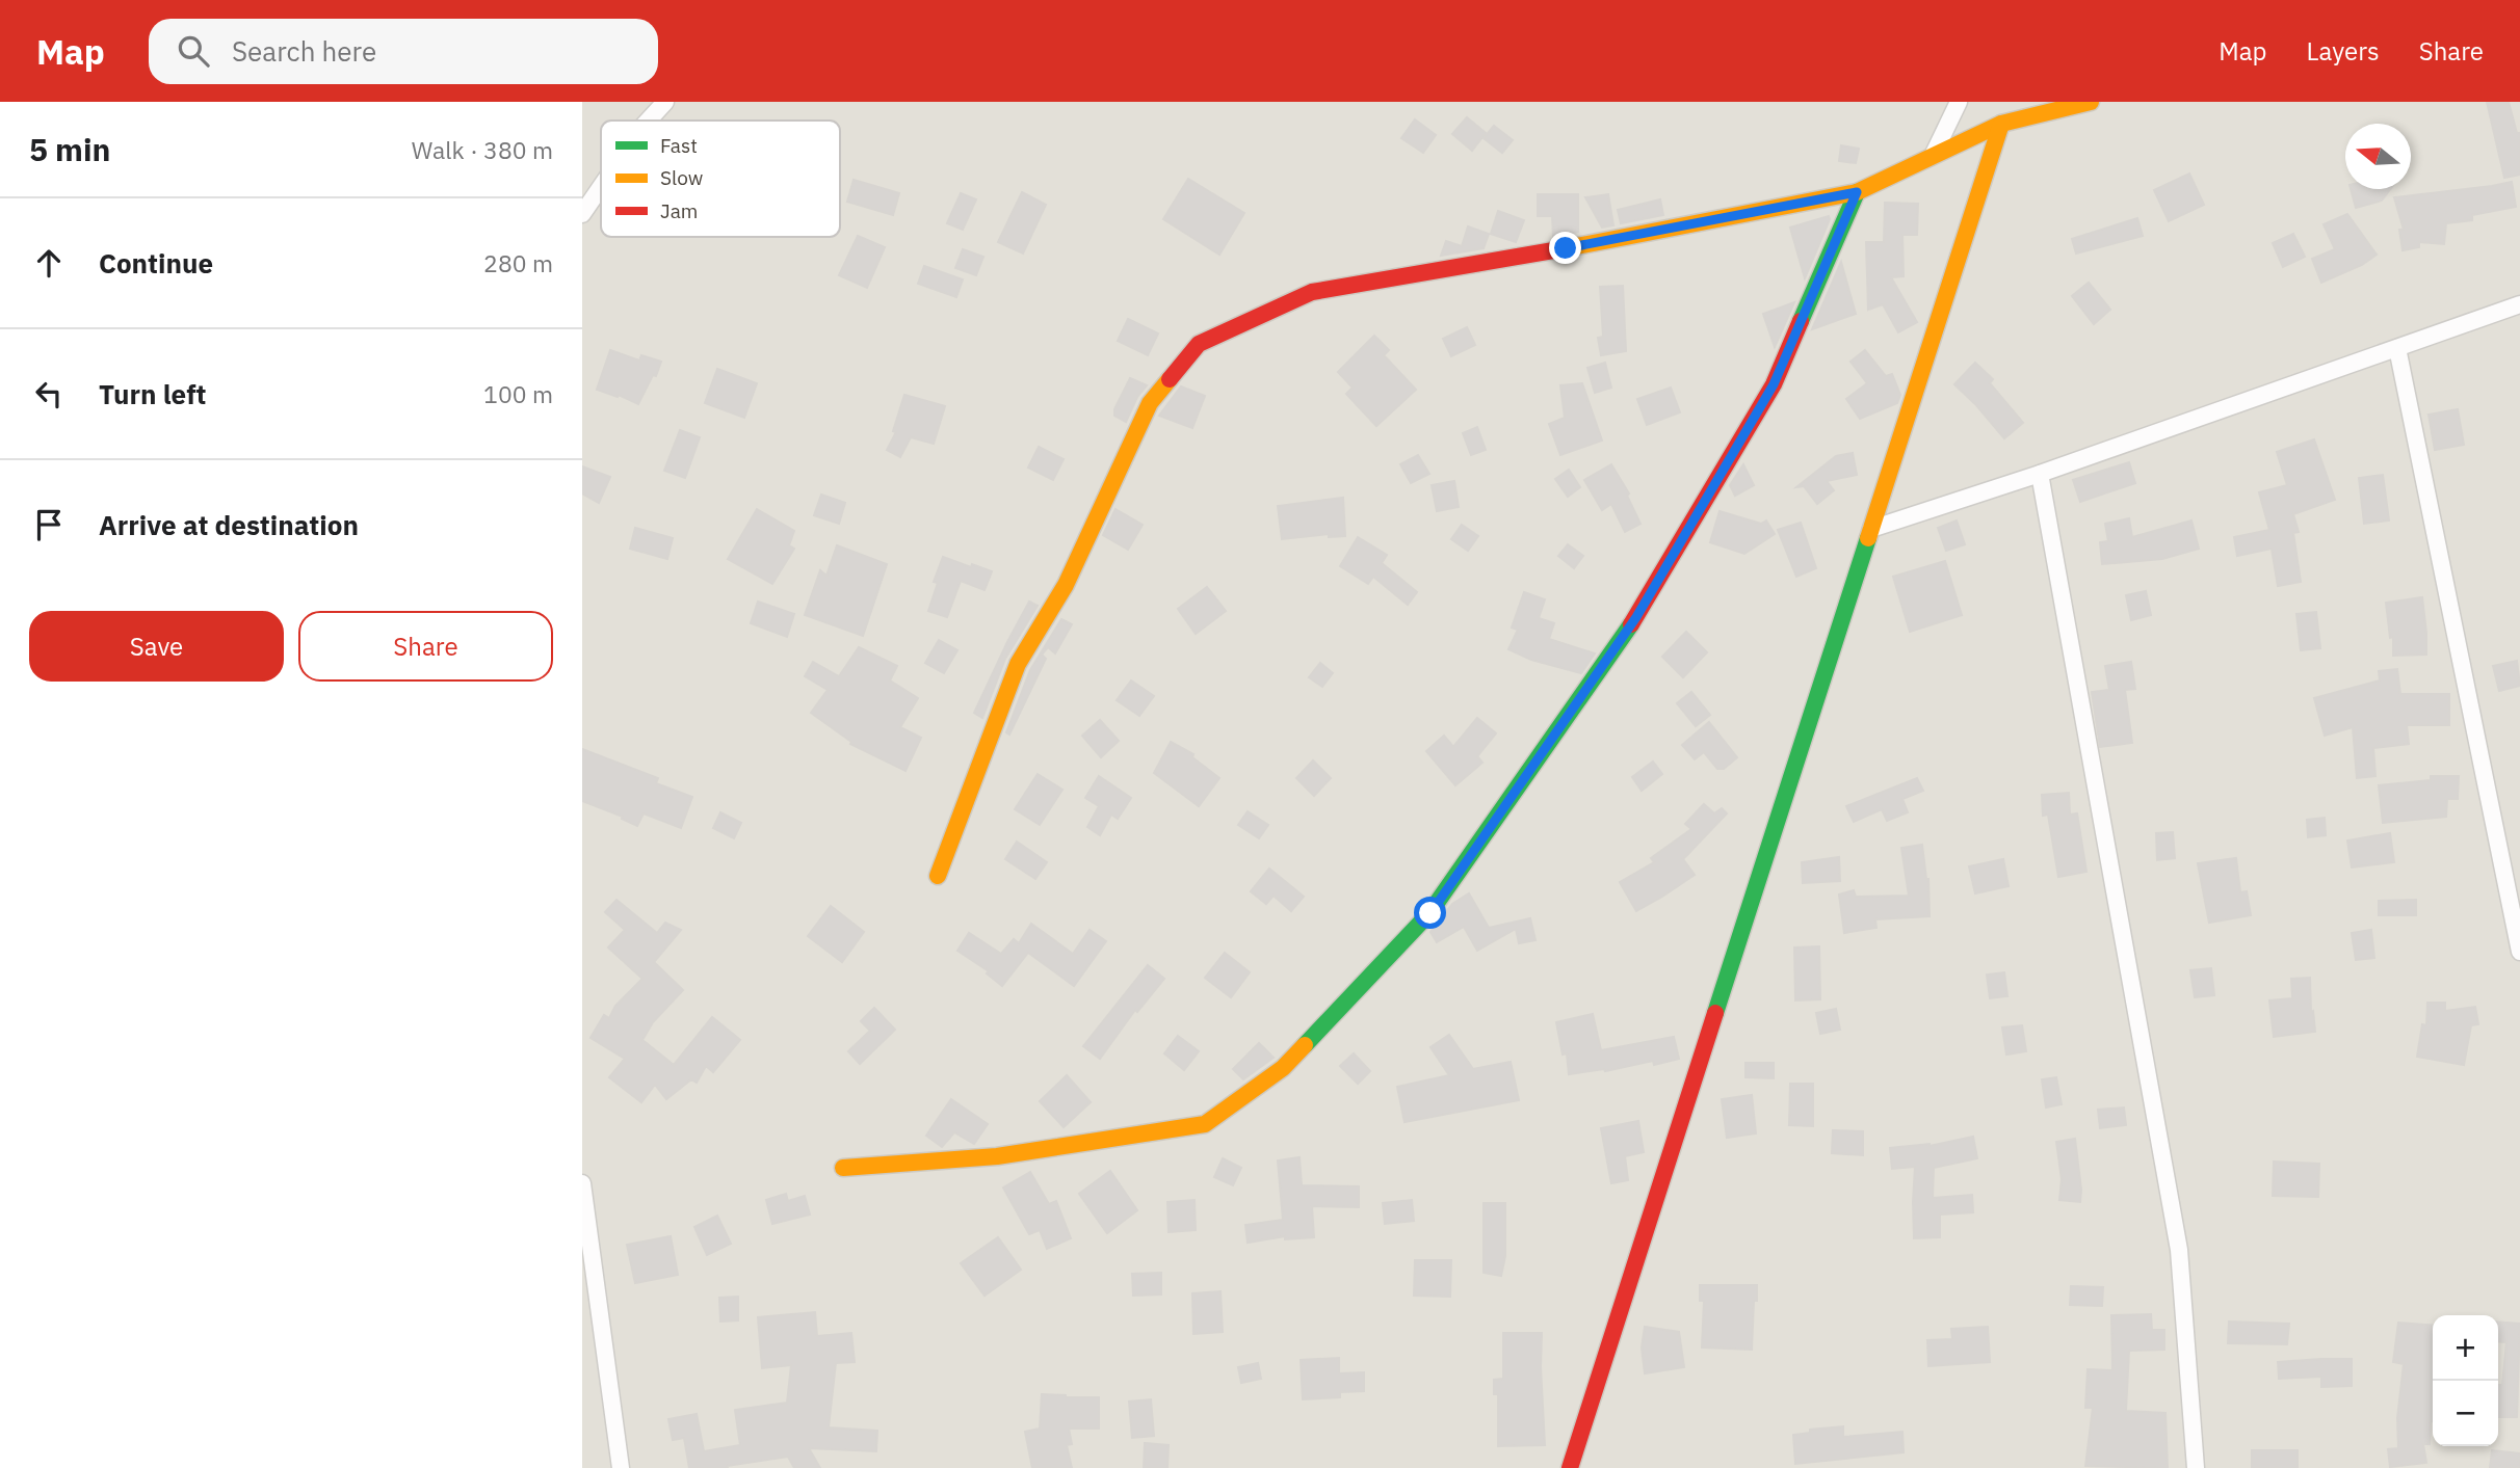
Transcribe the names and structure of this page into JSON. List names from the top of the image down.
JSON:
{
  "legend": ["Fast", "Slow", "Jam"],
  "north": "left",
  "page": {
    "header": "Map",
    "search": "Search here",
    "nav": ["Map", "Layers", "Share"],
    "heading": ["5 min", "Walk · 380 m"],
    "list": [
      ["Continue", "280 m"],
      ["Turn left", "100 m"],
      "Arrive at destination"
    ],
    "buttons": ["Save", "Share"],
    "map_buttons": ["+", "−"]
  }
}
